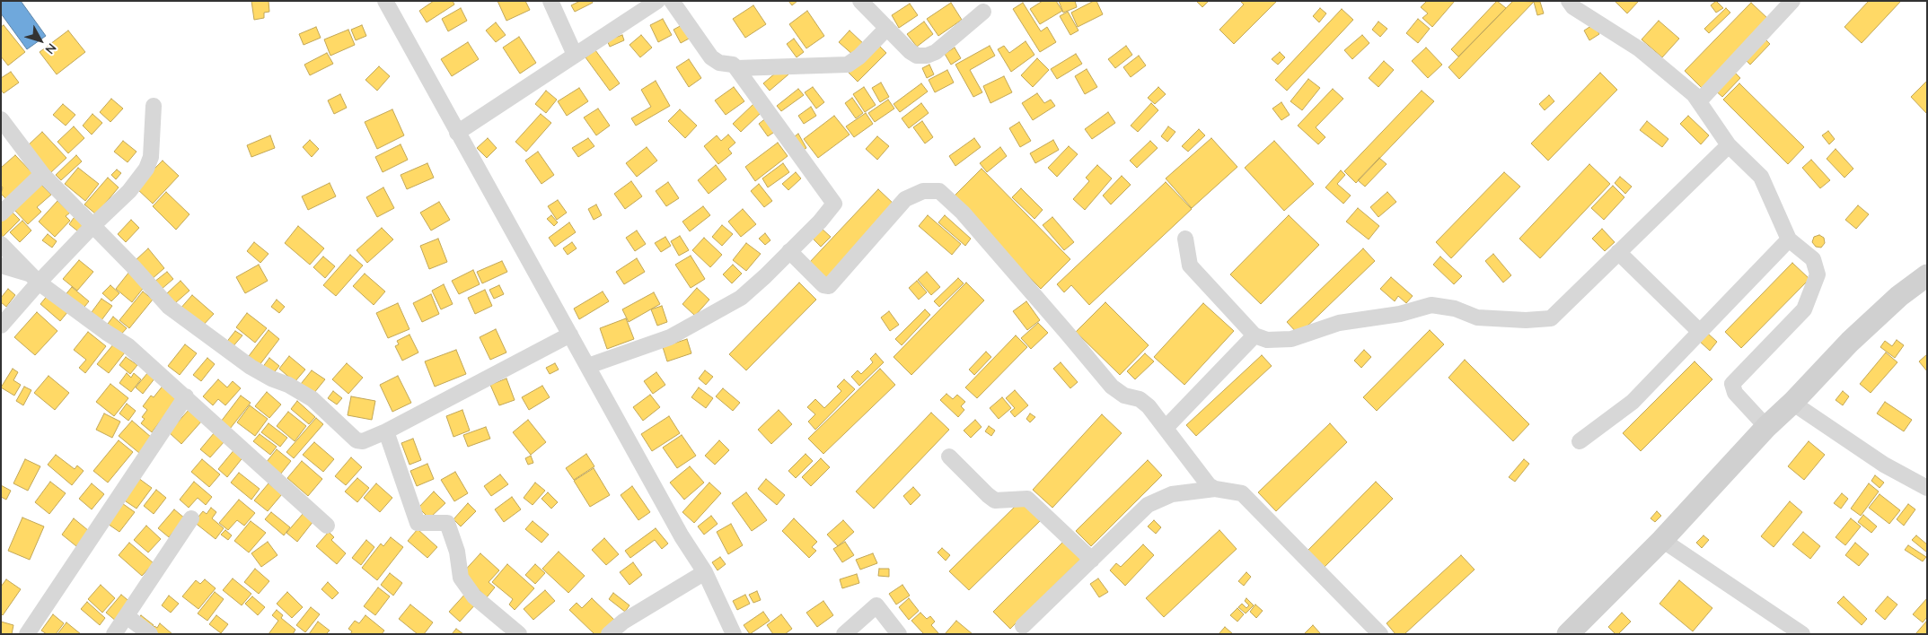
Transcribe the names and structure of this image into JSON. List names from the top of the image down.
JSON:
{
  "north": "bottom right"
}
